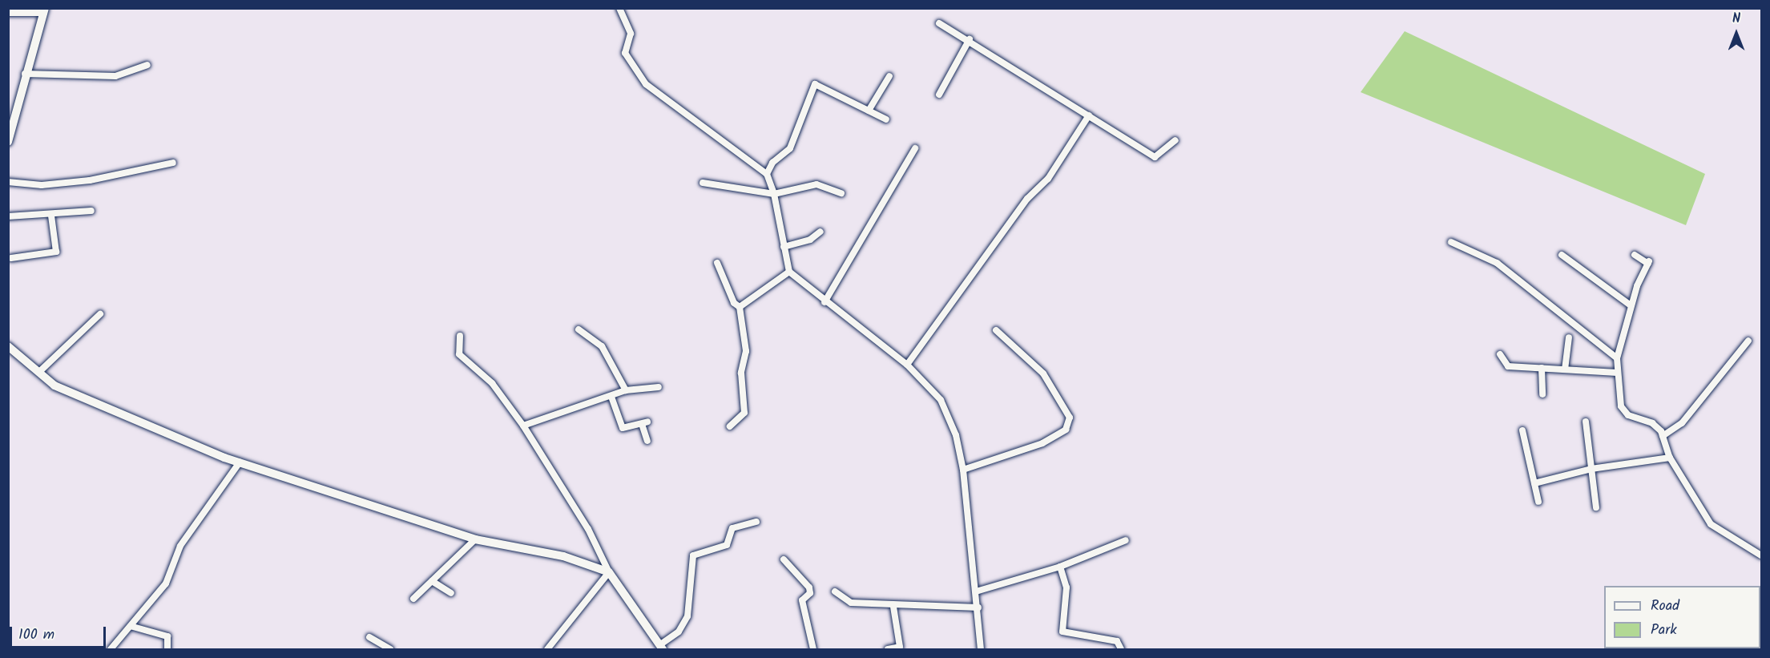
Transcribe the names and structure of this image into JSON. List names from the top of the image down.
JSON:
{
  "legend": ["Road", "Park"],
  "scale_bar": "100 m",
  "north": "top"
}
